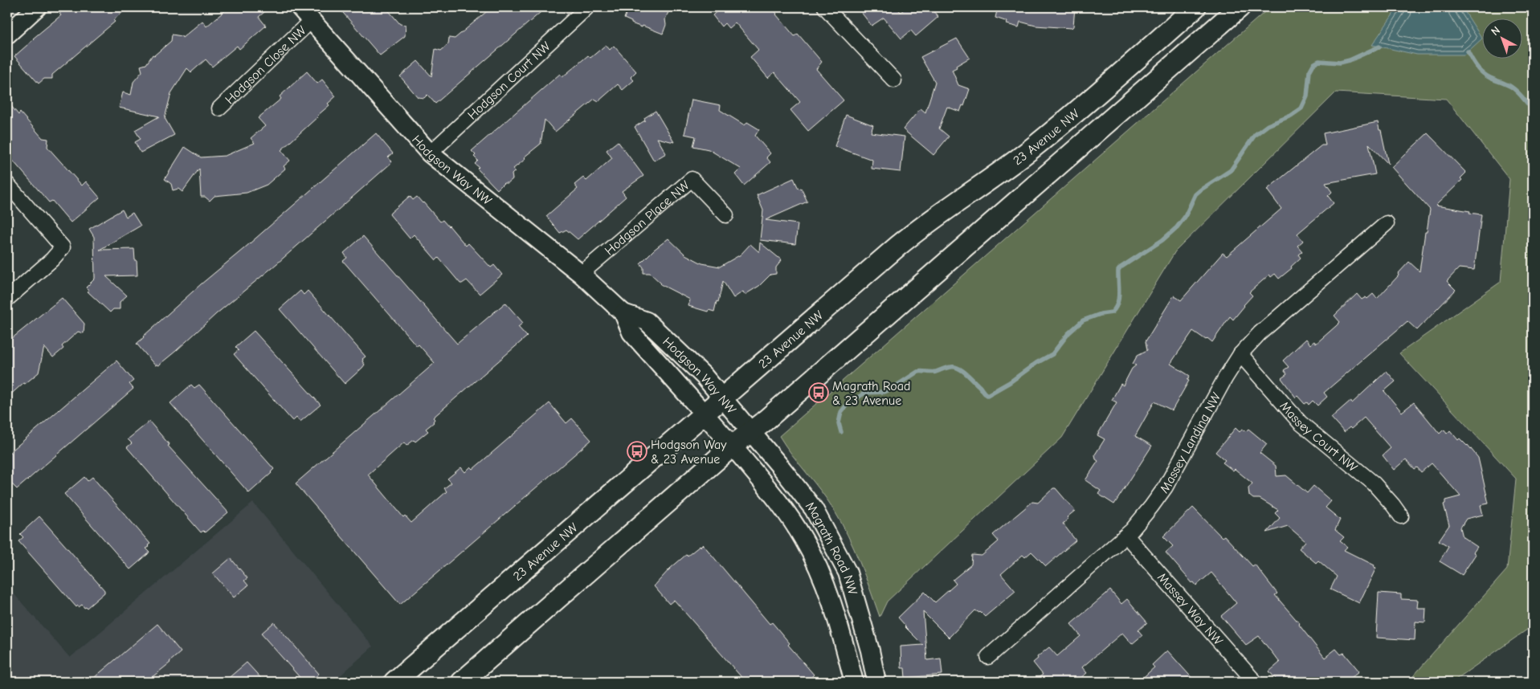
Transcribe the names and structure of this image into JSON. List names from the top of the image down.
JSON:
{
  "streets": {
    "main road": ["23 Avenue NW"],
    "street": [
      "Hodgson Close NW",
      "Hodgson Court NW",
      "Hodgson Way NW",
      "Hodgson Place NW",
      "Massey Court NW",
      "Massey Landing NW",
      "Magrath Road NW",
      "Massey Way NW"
    ]
  },
  "crossings": [
    ["Hodgson Close NW", "Hodgson Way NW"],
    ["Hodgson Court NW", "Hodgson Way NW"],
    ["23 Avenue NW", "Hodgson Way NW"],
    ["Hodgson Way NW", "Hodgson Place NW"],
    ["Hodgson Way NW", "Magrath Road NW"],
    ["Massey Court NW", "Massey Landing NW"],
    ["Massey Landing NW", "Massey Way NW"]
  ],
  "places": {
    "bus stop": ["Magrath Road & 23 Avenue", "Hodgson Way & 23 Avenue"]
  },
  "north": "top left"
}
